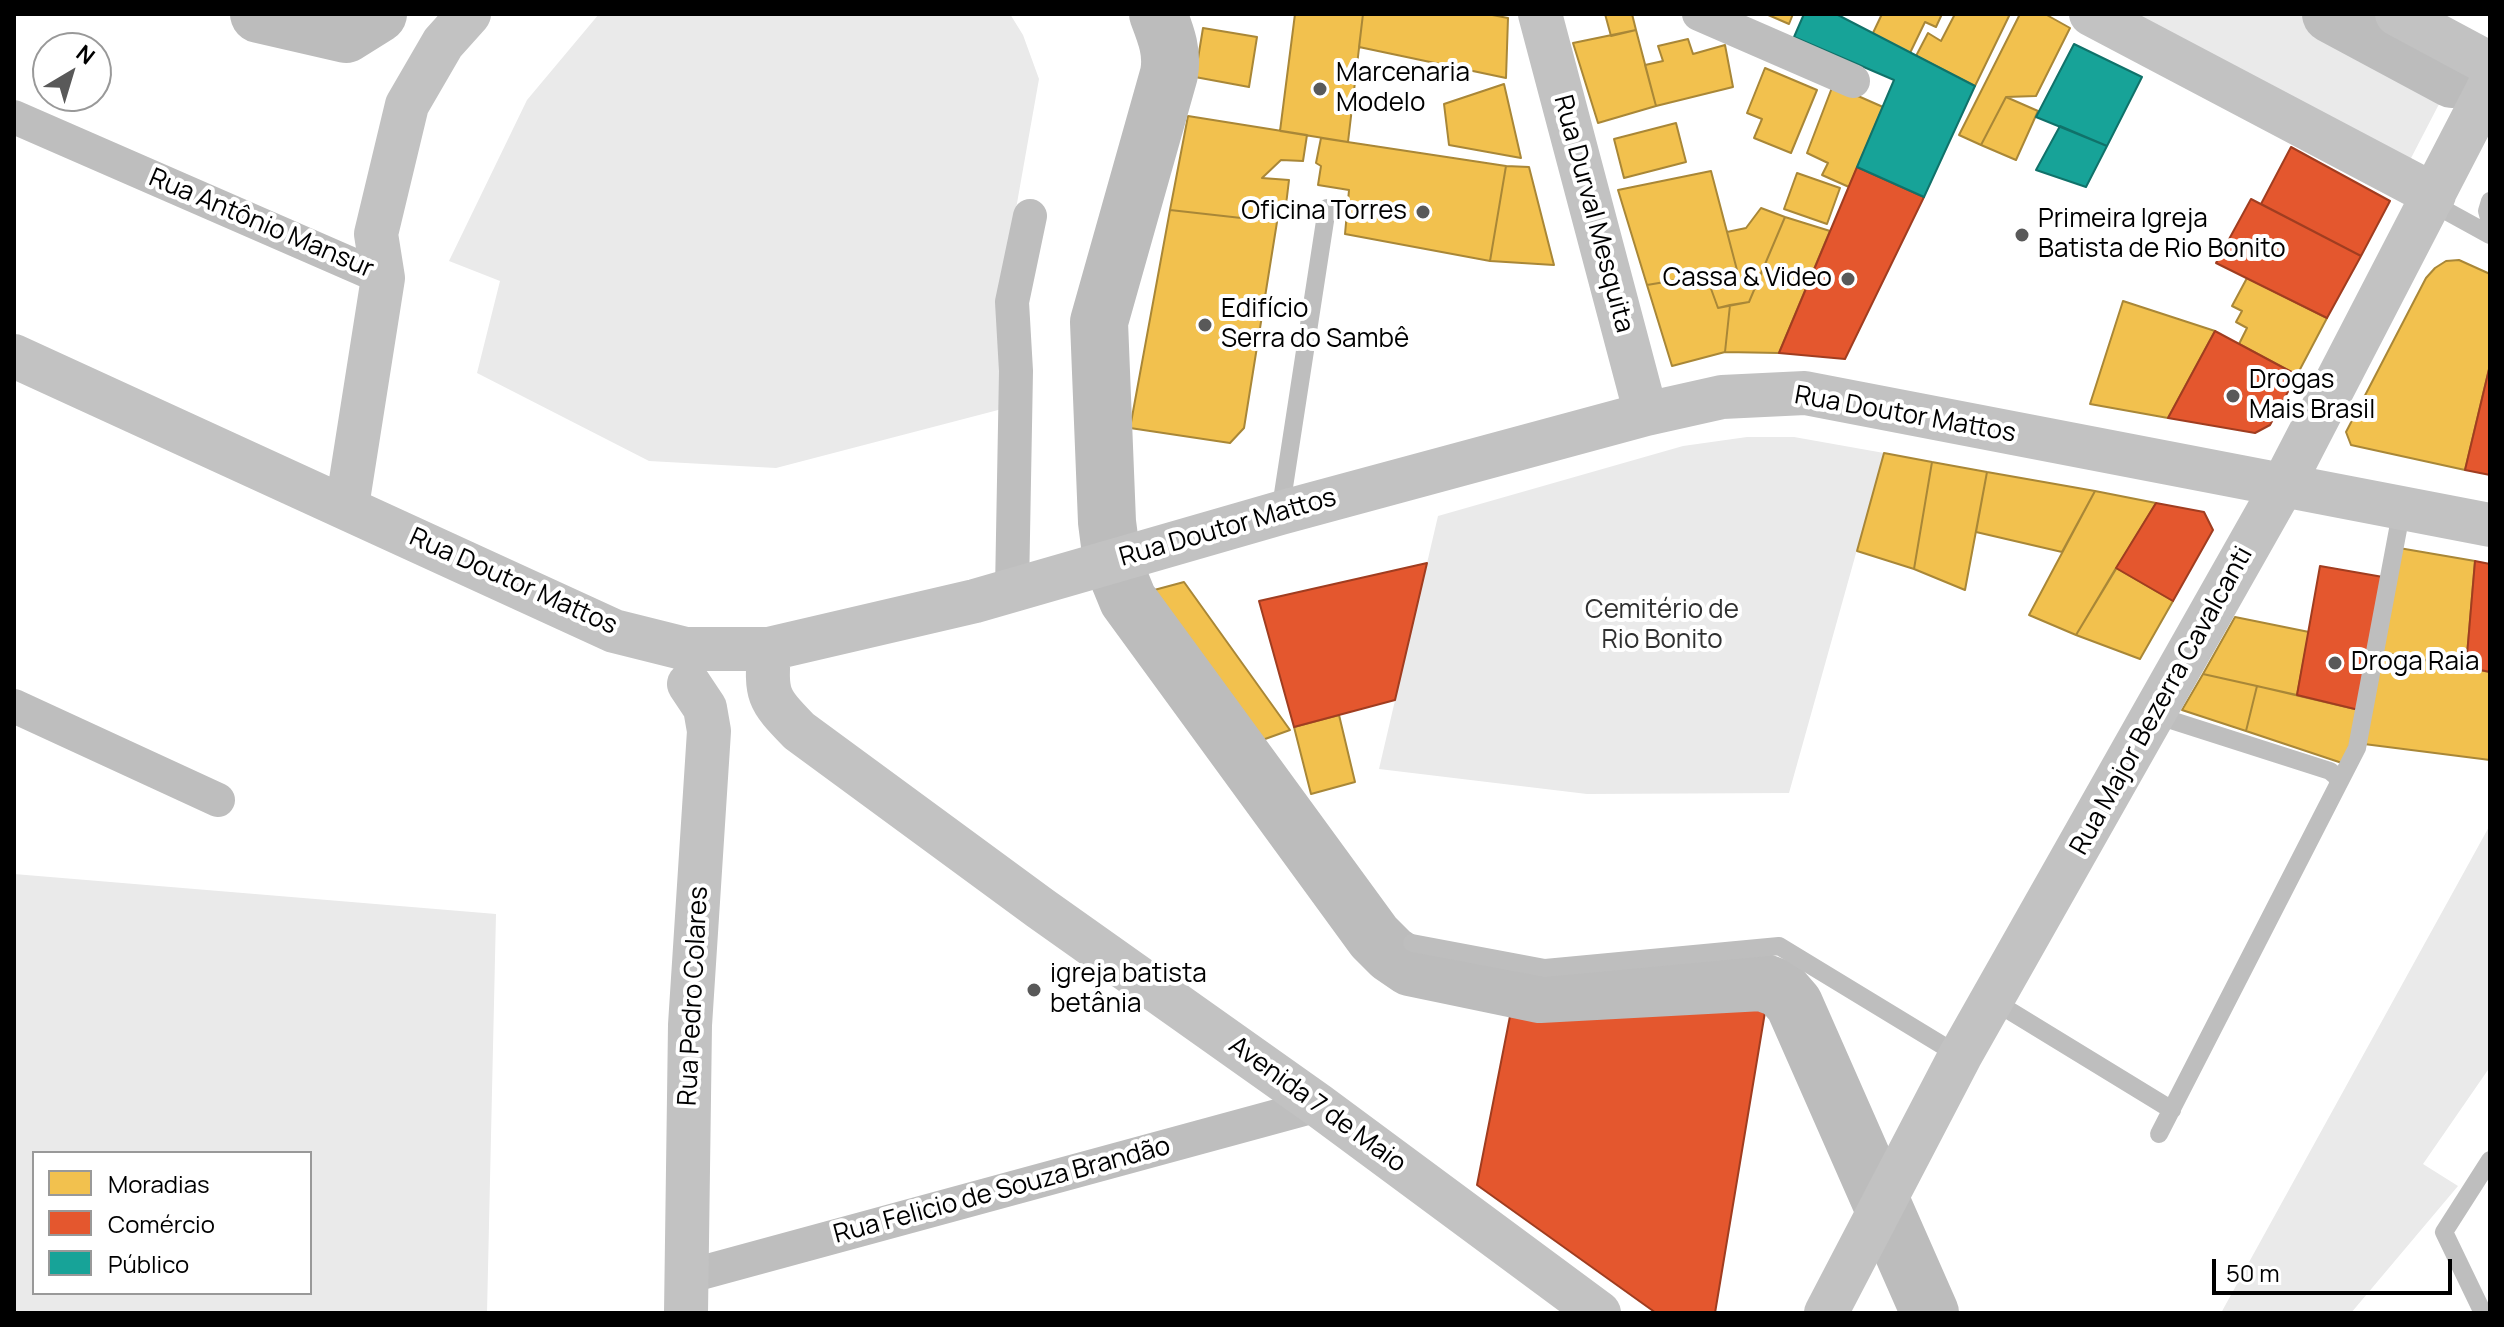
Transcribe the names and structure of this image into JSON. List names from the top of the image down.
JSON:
{
  "streets": {
    "main road": [
      "Rua Durval Mesquita",
      "Rua Antônio Mansur",
      "Rua Doutor Mattos",
      "Rua Major Bezerra Cavalcanti",
      "Rua Pedro Colares",
      "Avenida 7 de Maio"
    ],
    "street": ["Rua Felicio de Souza Brandão"]
  },
  "crossings": [
    ["Rua Durval Mesquita", "Rua Doutor Mattos"],
    ["Rua Antônio Mansur", "Rua Doutor Mattos"],
    ["Rua Doutor Mattos", "Rua Major Bezerra Cavalcanti"],
    ["Rua Doutor Mattos", "Avenida 7 de Maio"],
    ["Rua Pedro Colares", "Avenida 7 de Maio"],
    ["Rua Pedro Colares", "Rua Felicio de Souza Brandão"],
    ["Avenida 7 de Maio", "Rua Felicio de Souza Brandão"]
  ],
  "parks": ["Cemitério de Rio Bonito"],
  "places": [
    "Marcenaria Modelo",
    "Oficina Torres",
    "Primeira Igreja Batista de Rio Bonito",
    "Cassa & Video",
    "Edifício Serra do Sambê",
    "Drogas Mais Brasil",
    "Droga Raia",
    "igreja batista betânia"
  ],
  "legend": ["Moradias", "Comércio", "Público"],
  "scale_bar": "50 m",
  "north": "top right"
}
